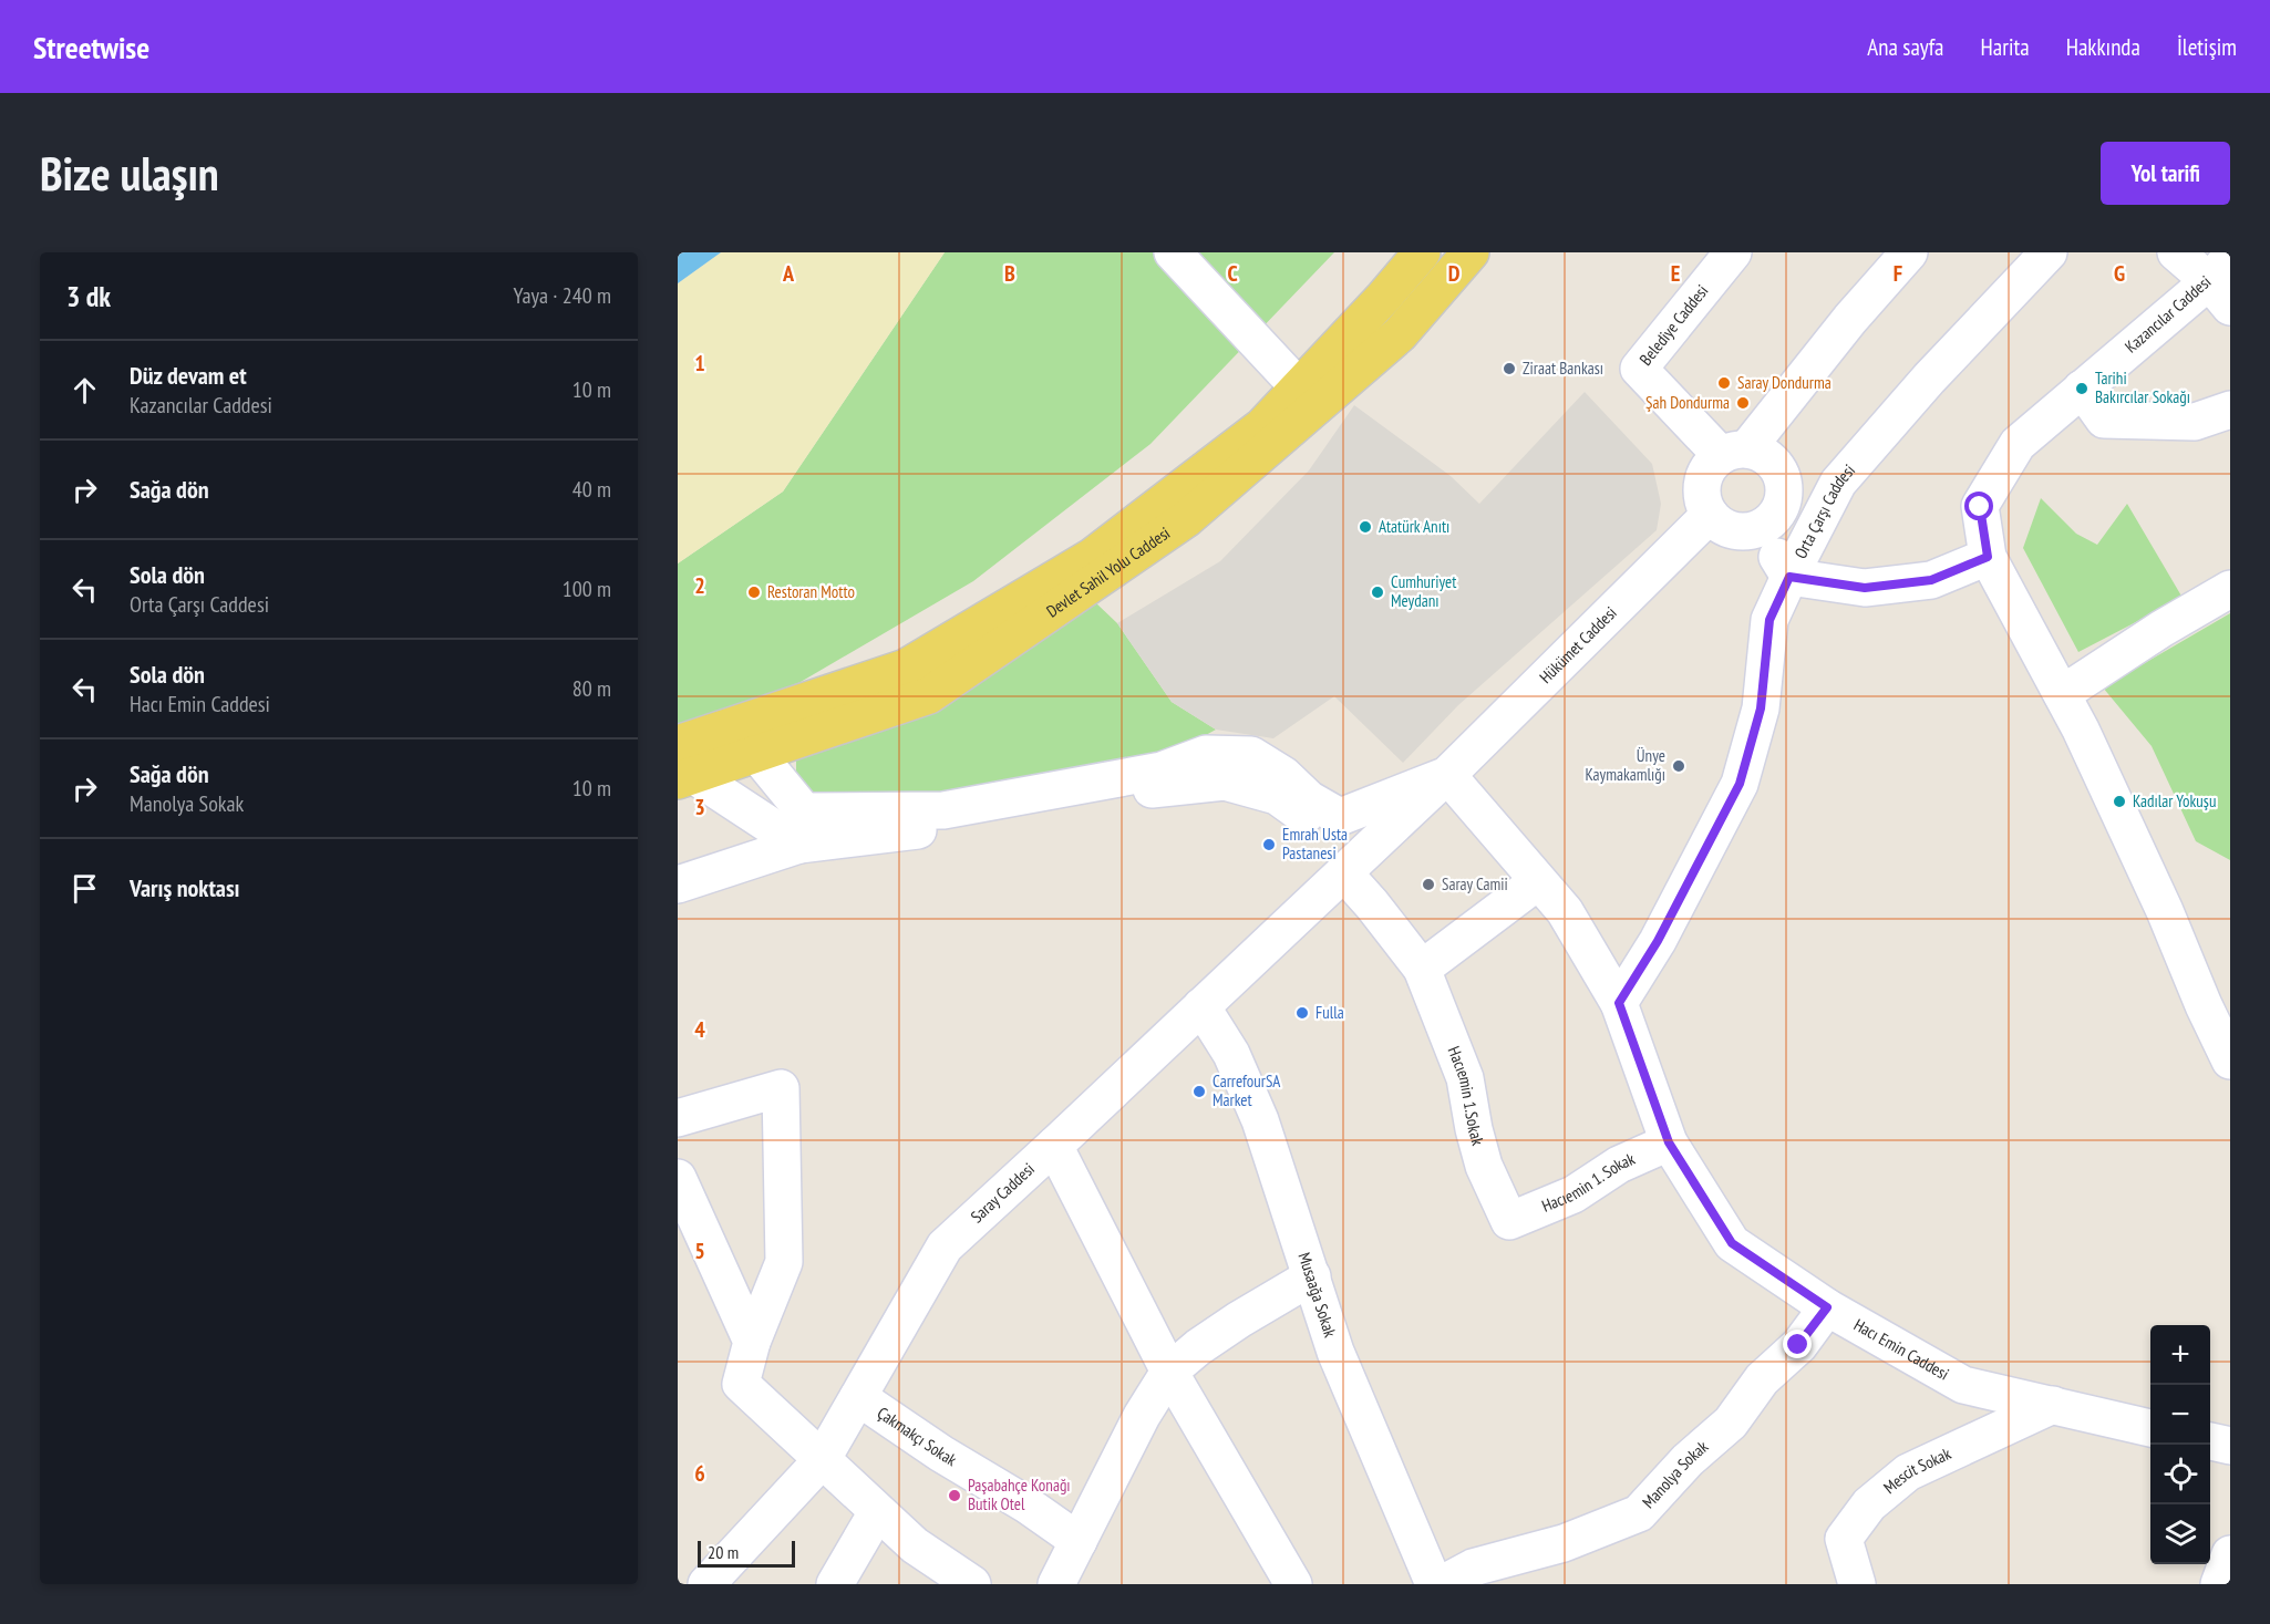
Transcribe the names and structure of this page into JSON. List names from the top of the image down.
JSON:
{
  "streets": {
    "main road": ["Devlet Sahil Yolu Caddesi"],
    "street": [
      "Kazancılar Caddesi",
      "Belediye Caddesi",
      "Orta Çarşı Caddesi",
      "Hükümet Caddesi",
      "Hacıemin 1.Sokak",
      "Hacıemin 1. Sokak",
      "Saray Caddesi",
      "Musaağa Sokak",
      "Hacı Emin Caddesi",
      "Çakmakçı Sokak",
      "Mescit Sokak",
      "Manolya Sokak"
    ]
  },
  "crossings": [
    ["Belediye Caddesi", "Hükümet Caddesi"],
    ["Orta Çarşı Caddesi", "Hacı Emin Caddesi"],
    ["Hacıemin 1.Sokak", "Hacıemin 1. Sokak"],
    ["Hacıemin 1.Sokak", "Saray Caddesi"],
    ["Hacıemin 1. Sokak", "Hacı Emin Caddesi"],
    ["Saray Caddesi", "Musaağa Sokak"],
    ["Saray Caddesi", "Çakmakçı Sokak"],
    ["Hacı Emin Caddesi", "Mescit Sokak"],
    ["Hacı Emin Caddesi", "Manolya Sokak"]
  ],
  "places": [
    "Ziraat Bankası",
    "Saray Dondurma",
    "Tarihi Bakırcılar Sokağı",
    "Şah Dondurma",
    "Atatürk Anıtı",
    "Restoran Motto",
    "Cumhuriyet Meydanı",
    "Ünye Kaymakamlığı",
    "Kadılar Yokuşu",
    "Emrah Usta Pastanesi",
    "Saray Camii",
    "Fulla",
    "CarrefourSA Market",
    "Paşabahçe Konağı Butik Otel"
  ],
  "scale_bar": "20 m",
  "page": {
    "header": "Streetwise",
    "nav": [
      "Ana sayfa",
      "Harita",
      "Hakkında",
      "İletişim"
    ],
    "buttons": "Yol tarifi",
    "title": "Bize ulaşın",
    "heading": ["3 dk", "Yaya · 240 m"],
    "list": [
      ["Düz devam et", "Kazancılar Caddesi", "10 m"],
      ["Sağa dön", "40 m"],
      ["Sola dön", "Orta Çarşı Caddesi", "100 m"],
      ["Sola dön", "Hacı Emin Caddesi", "80 m"],
      ["Sağa dön", "Manolya Sokak", "10 m"],
      "Varış noktası"
    ],
    "map_buttons": ["+", "−"],
    "scale": "20 m"
  },
  "grid": {
    "columns": [
      "A",
      "B",
      "C",
      "D",
      "E",
      "F",
      "G"
    ],
    "rows": [
      "1",
      "2",
      "3",
      "4",
      "5",
      "6"
    ]
  }
}
